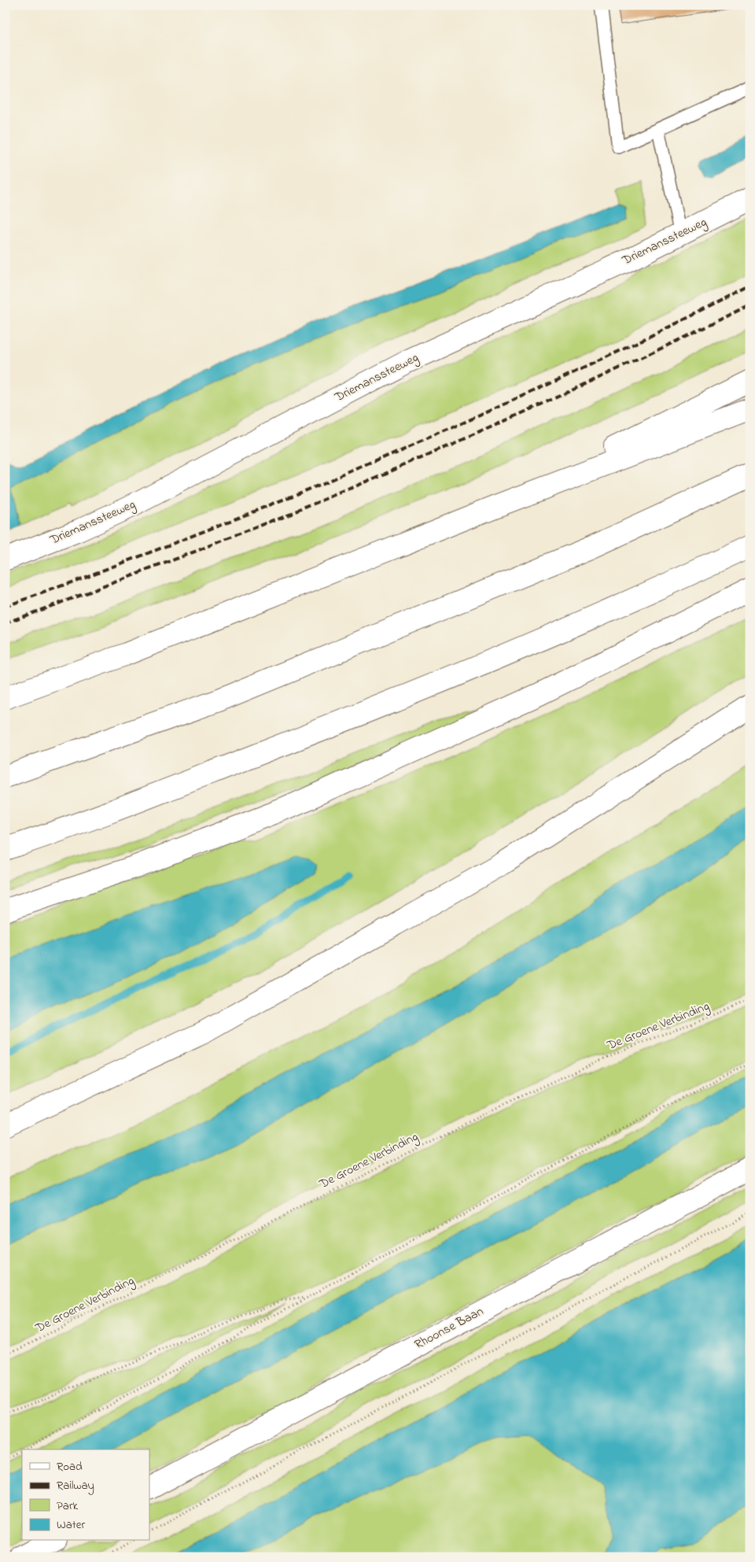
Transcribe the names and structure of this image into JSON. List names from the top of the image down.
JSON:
{
  "streets": {
    "main road": ["Driemanssteeweg", "Rhoonse Baan"],
    "path": ["De Groene Verbinding"]
  },
  "legend": [
    "Road",
    "Railway",
    "Park",
    "Water"
  ]
}
